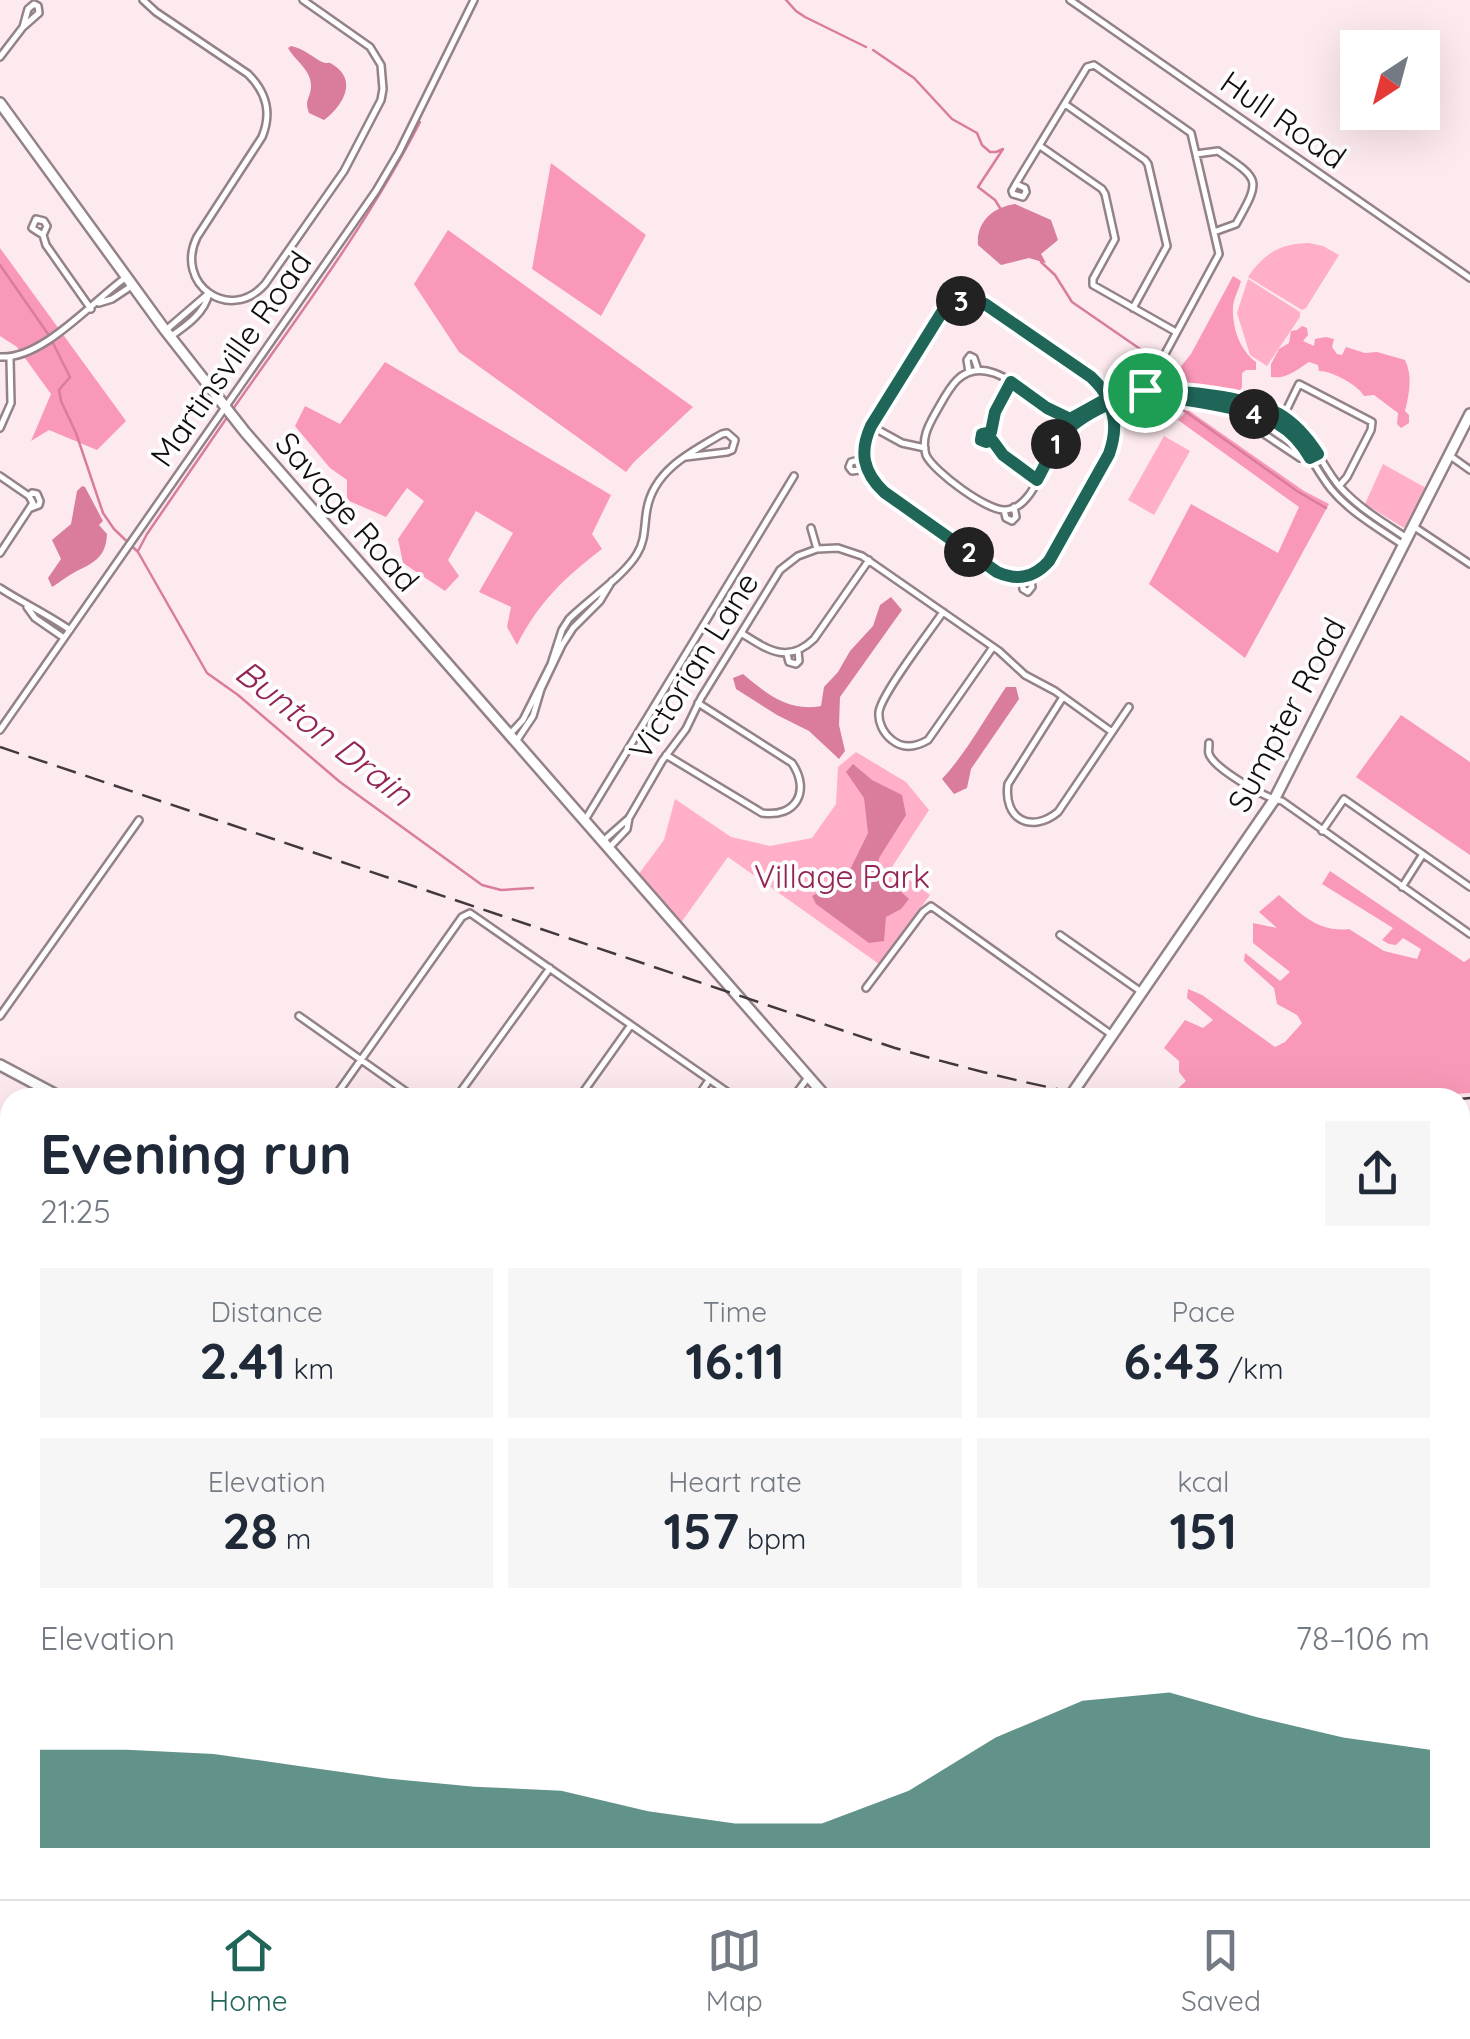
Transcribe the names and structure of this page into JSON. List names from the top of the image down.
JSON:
{
  "streets": {
    "street": [
      "Hull Road",
      "Martinsville Road",
      "Savage Road",
      "Victorian Lane",
      "Sumpter Road"
    ]
  },
  "crossings": [
    ["Martinsville Road", "Savage Road"],
    ["Savage Road", "Victorian Lane"]
  ],
  "water": ["Bunton Drain"],
  "parks": ["Village Park"],
  "north": "bottom left",
  "page": {
    "pins": [
      "3",
      "4",
      "1",
      "2"
    ],
    "heading": ["Evening run", "21:25"],
    "stats": [
      ["Distance", "2.41 km"],
      ["Time", "16:11"],
      ["Pace", "6:43 /km"],
      ["Elevation", "28 m"],
      ["Heart rate", "157 bpm"],
      ["kcal", "151"]
    ],
    "chart": ["Elevation", "78–106 m"],
    "tabs": ["Home", "Map", "Saved"]
  }
}
